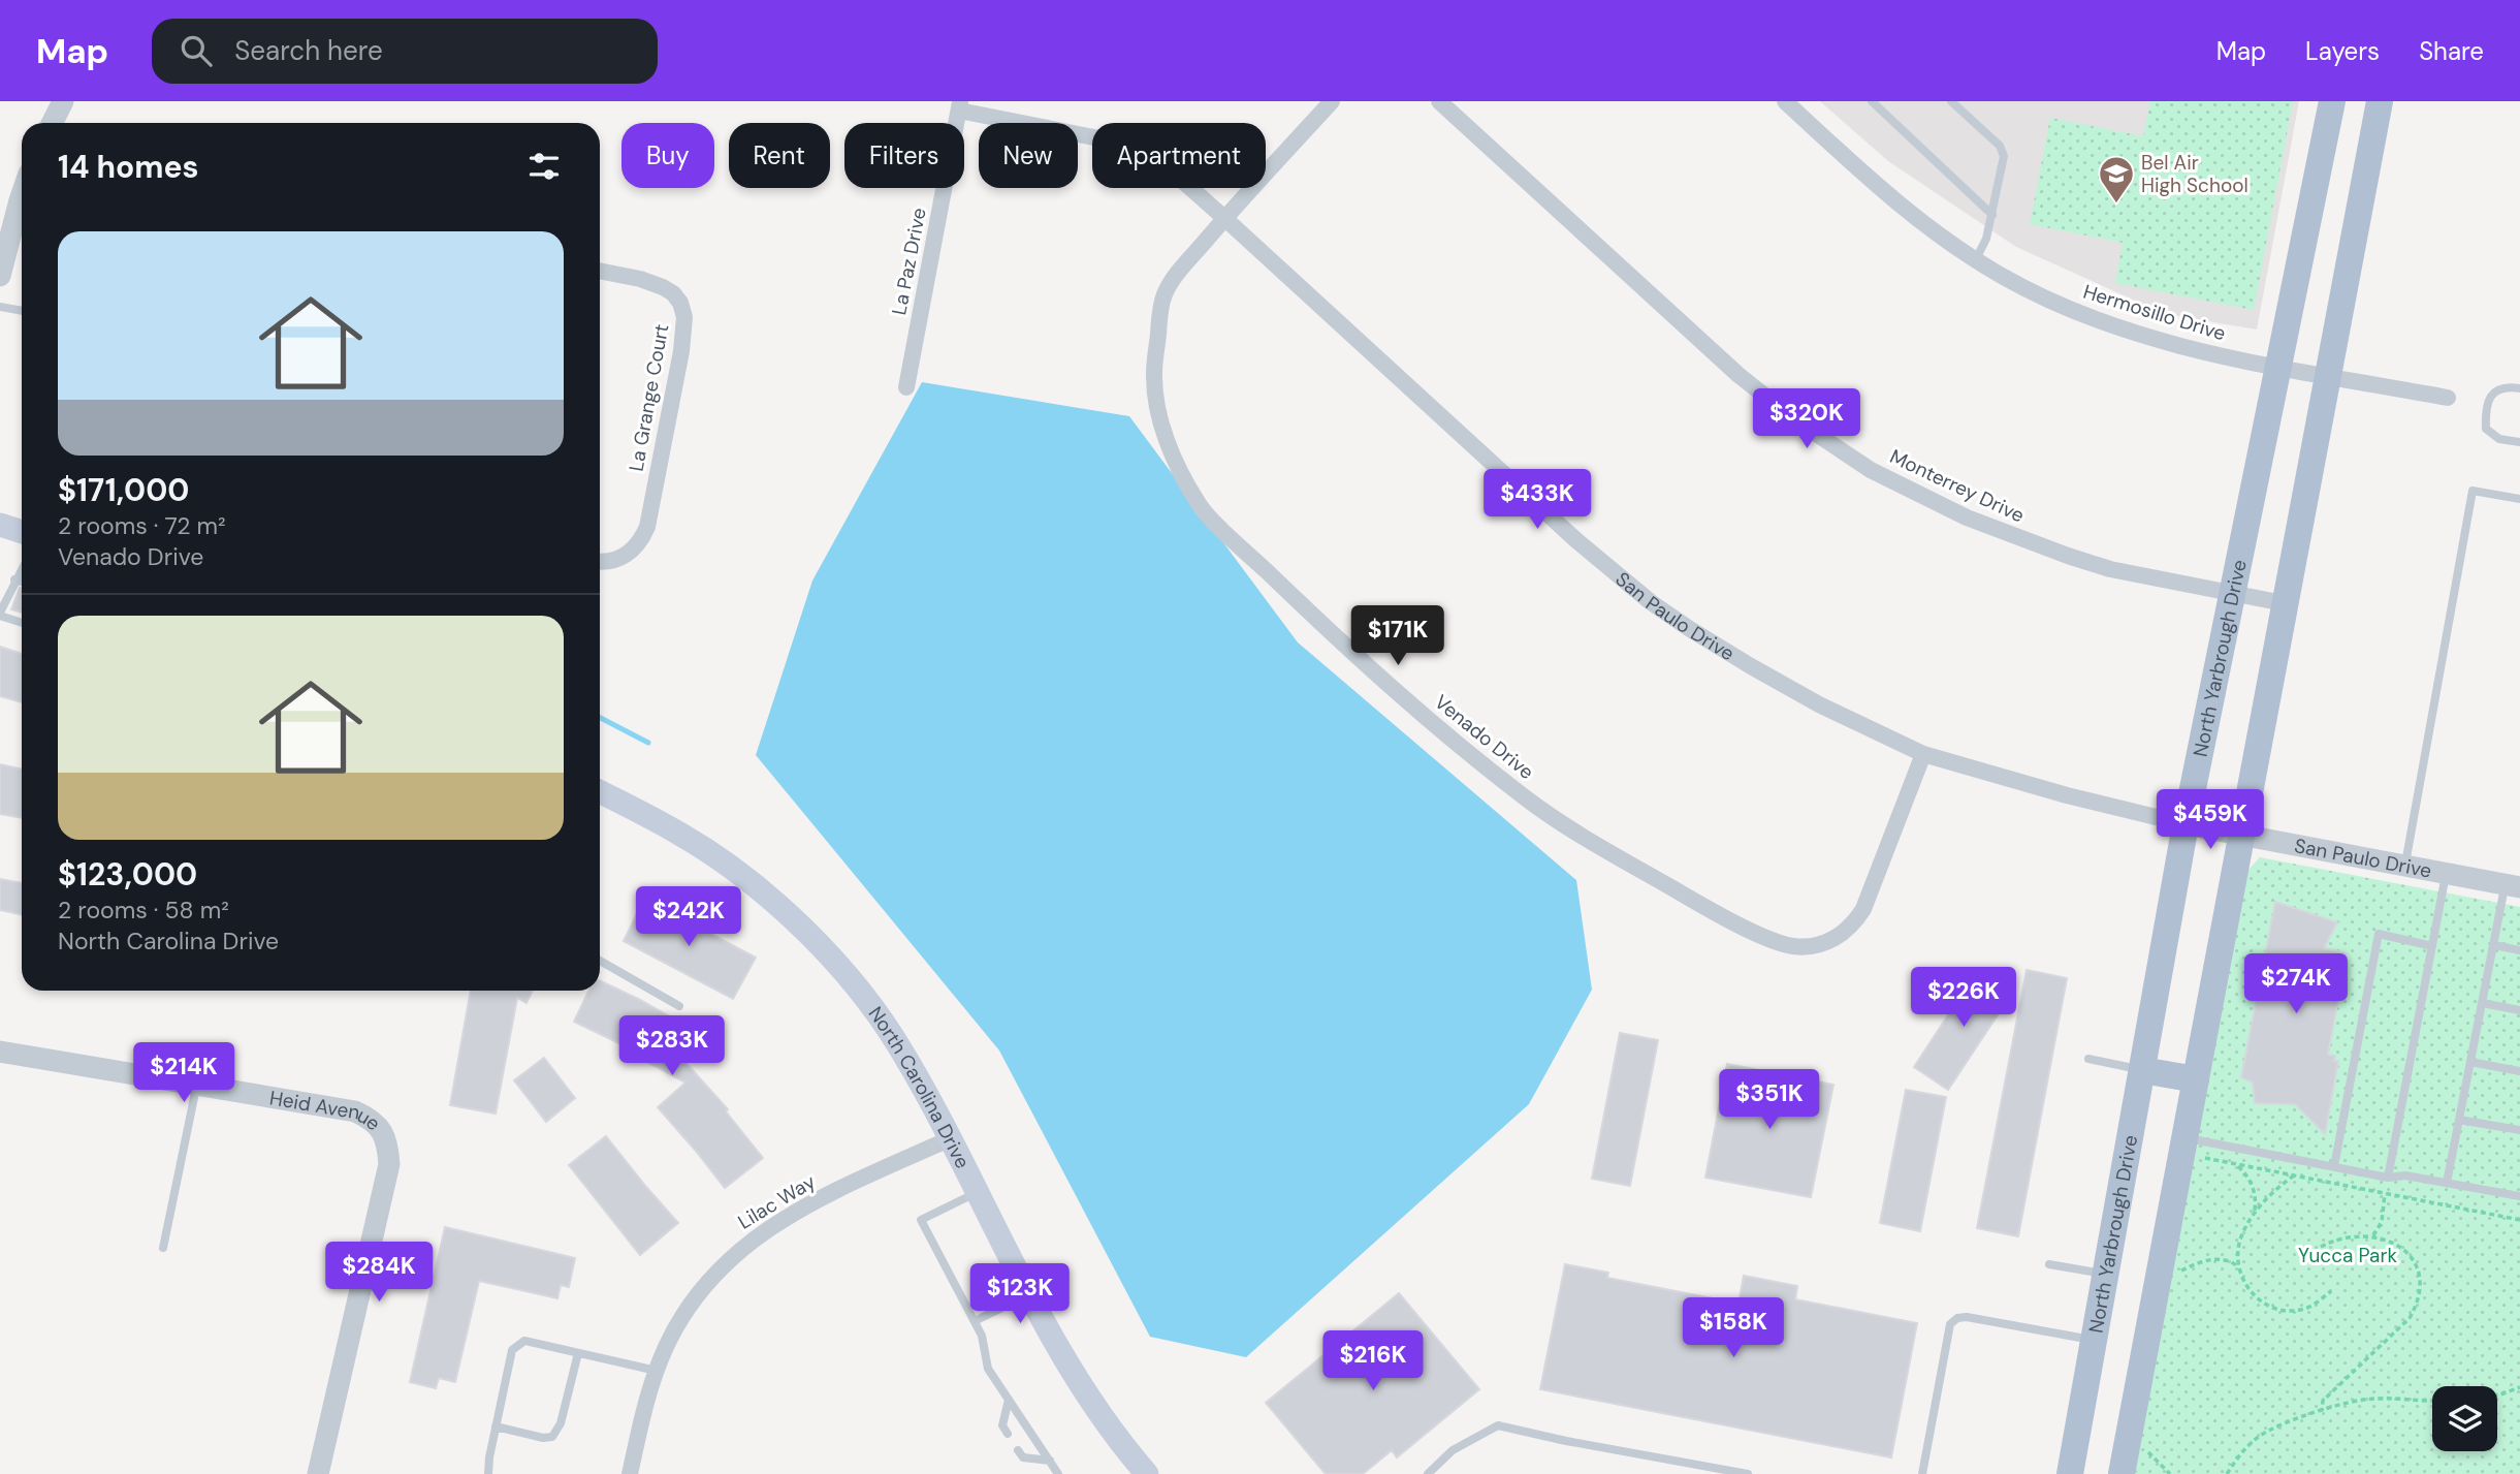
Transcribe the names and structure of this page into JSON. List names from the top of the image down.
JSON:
{
  "streets": {
    "main road": ["North Yarbrough Drive", "North Carolina Drive"],
    "street": [
      "La Paz Drive",
      "Hermosillo Drive",
      "La Grange Court",
      "Monterrey Drive",
      "San Paulo Drive",
      "Venado Drive",
      "Heid Avenue",
      "Lilac Way"
    ]
  },
  "crossings": [
    ["La Paz Drive", "San Paulo Drive"],
    ["Hermosillo Drive", "North Yarbrough Drive"],
    ["Monterrey Drive", "North Yarbrough Drive"],
    ["San Paulo Drive", "North Yarbrough Drive"],
    ["San Paulo Drive", "Venado Drive"],
    ["North Carolina Drive", "Lilac Way"]
  ],
  "parks": ["Yucca Park"],
  "places": {
    "school or university": ["Bel Air High School"]
  },
  "page": {
    "header": "Map",
    "search": "Search here",
    "nav": ["Map", "Layers", "Share"],
    "chip": [
      "Buy",
      "Rent",
      "Filters",
      "New",
      "Apartment"
    ],
    "heading": "14 homes",
    "list": [
      {
        "name": "$171,000",
        "note": "2 rooms · 72 m² · Venado Drive"
      },
      {
        "name": "$123,000",
        "note": "2 rooms · 58 m² · North Carolina Drive"
      }
    ],
    "price": [
      "$320K",
      "$433K",
      "$171K",
      "$459K",
      "$242K",
      "$274K",
      "$226K",
      "$283K",
      "$214K",
      "$351K",
      "$284K",
      "$123K",
      "$158K",
      "$216K"
    ]
  }
}
